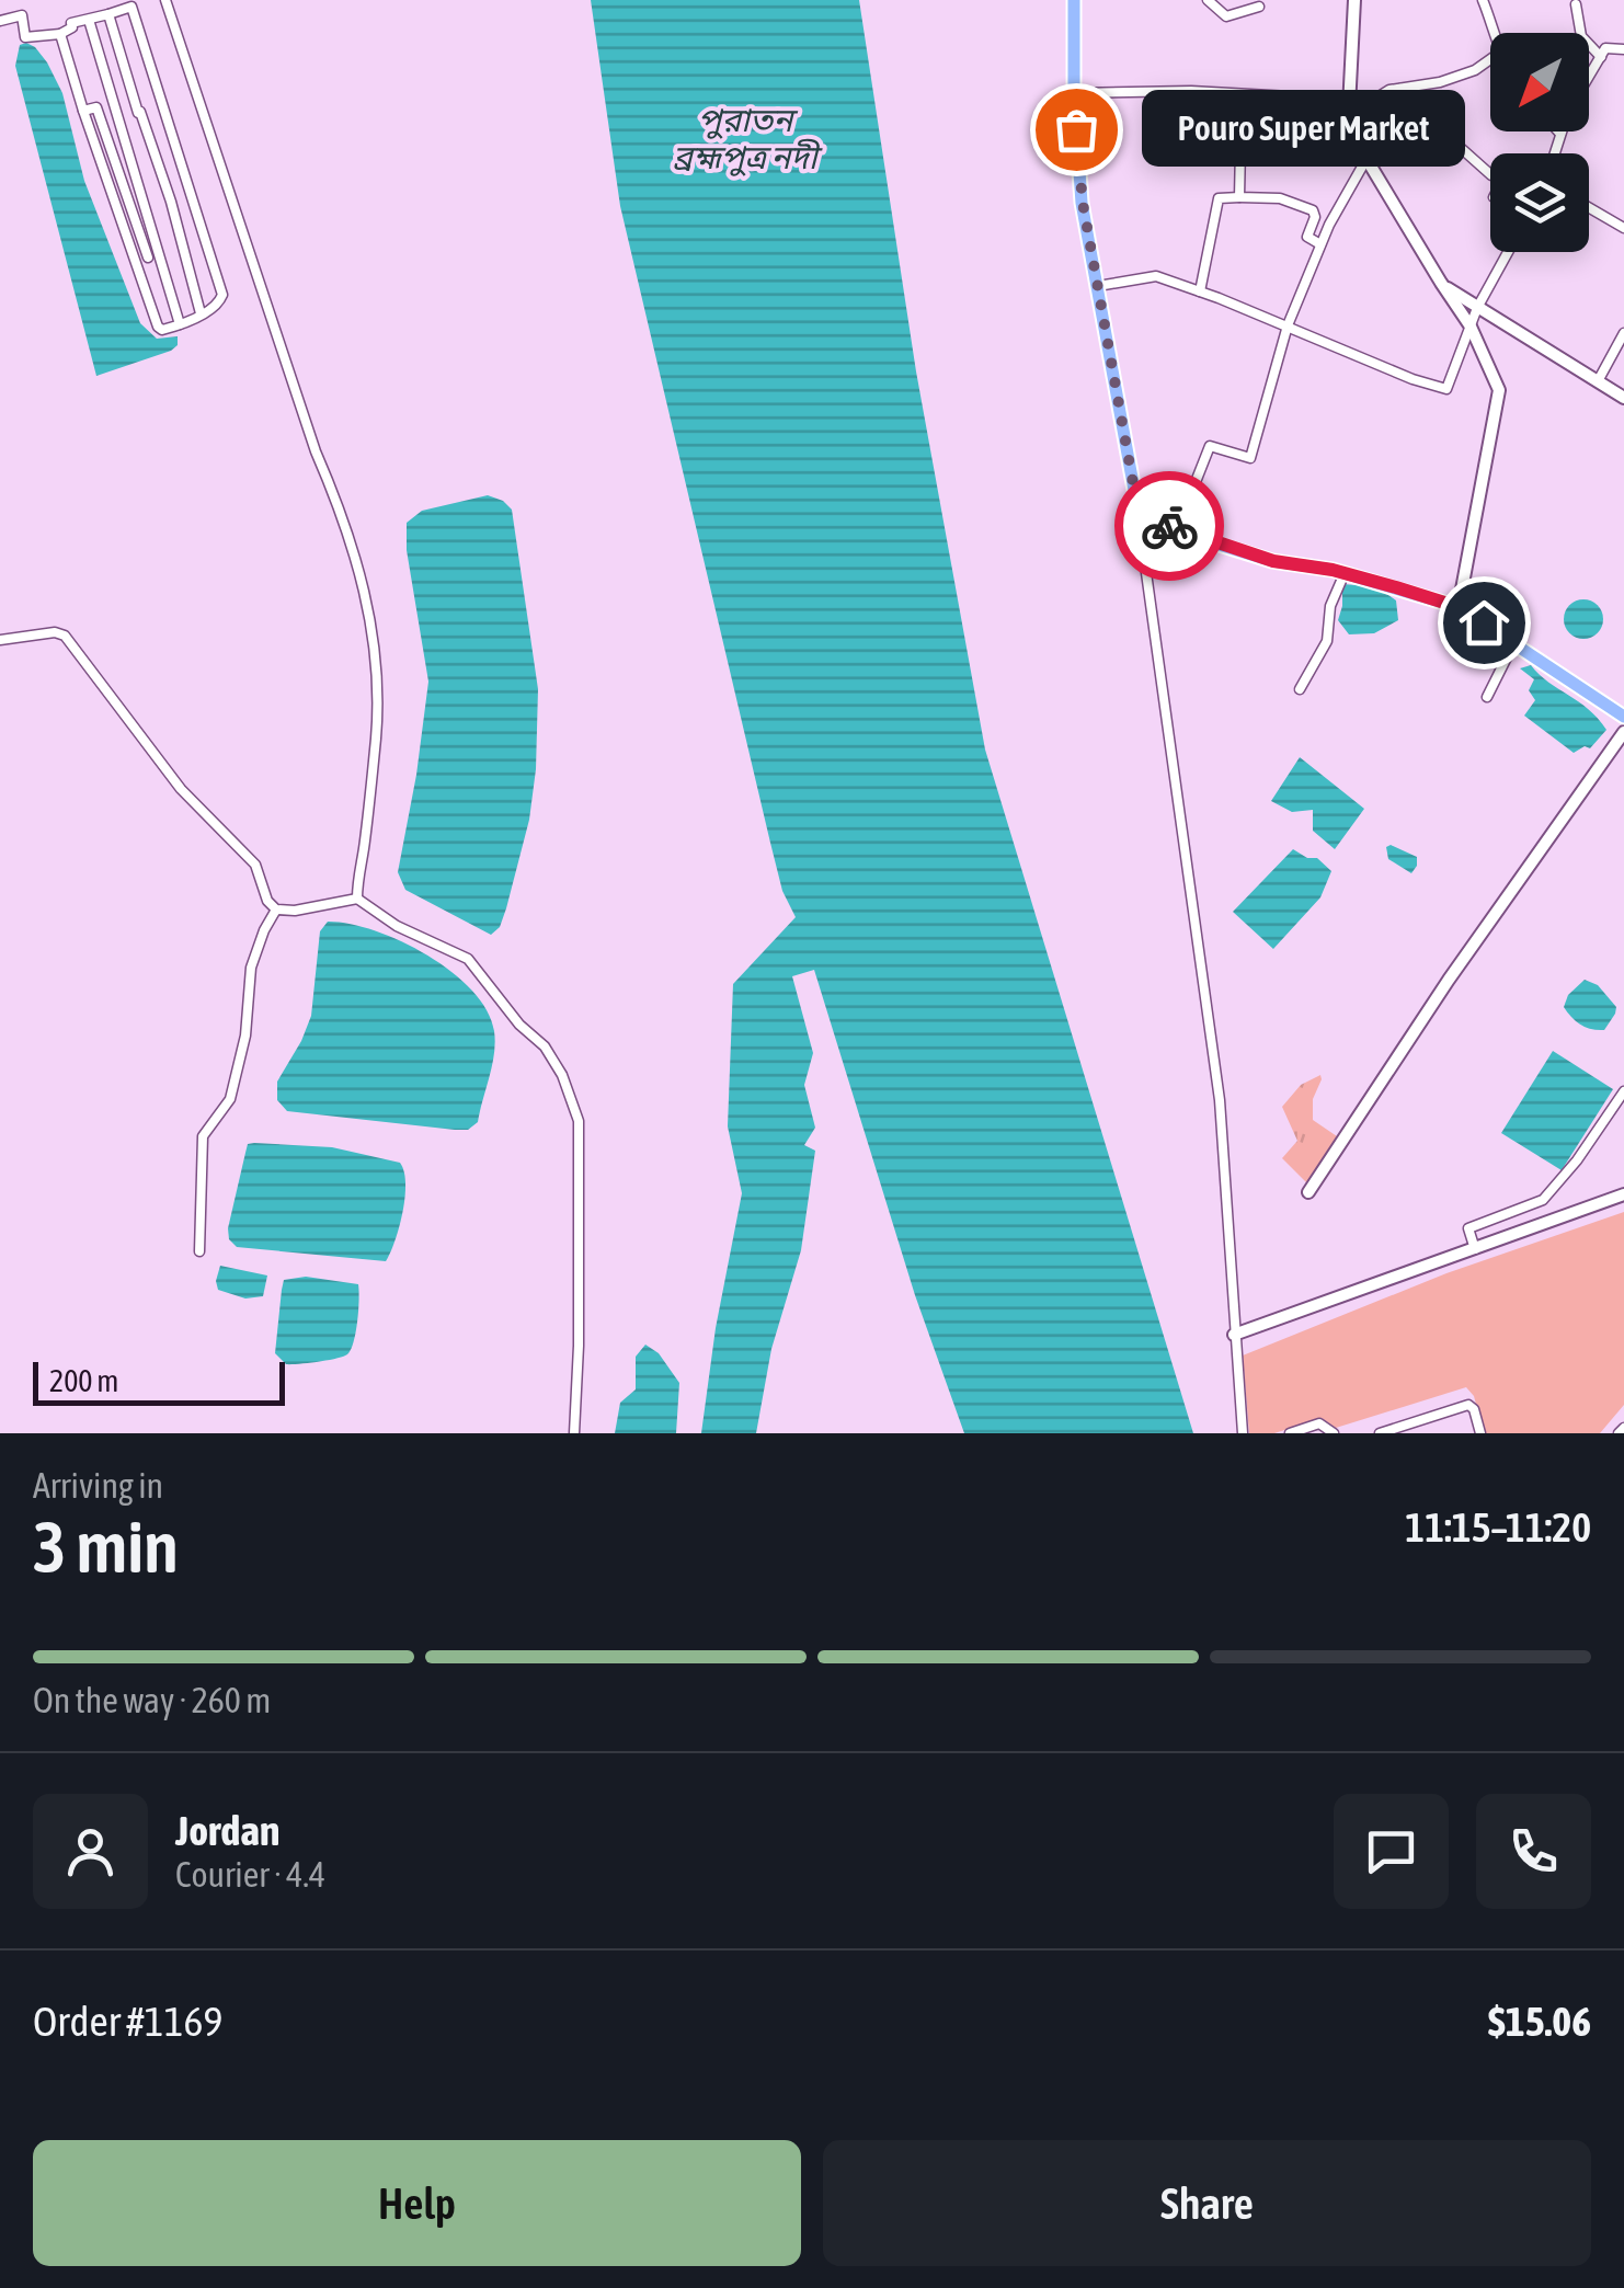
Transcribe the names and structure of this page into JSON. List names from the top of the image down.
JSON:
{
  "water": ["পুরাতন ব্রহ্মপুত্র নদী"],
  "places": ["Pouro Super Market"],
  "scale_bar": "200 m",
  "north": "bottom left",
  "page": {
    "bubble": "Pouro Super Market",
    "scale": "200 m",
    "heading": ["3 min", "Arriving in", "11:15–11:20"],
    "panel": [
      "Jordan",
      "Courier · 4.4",
      "Order #1169",
      "$15.06"
    ],
    "bar": "On the way · 260 m",
    "buttons": ["Help", "Share"]
  }
}
